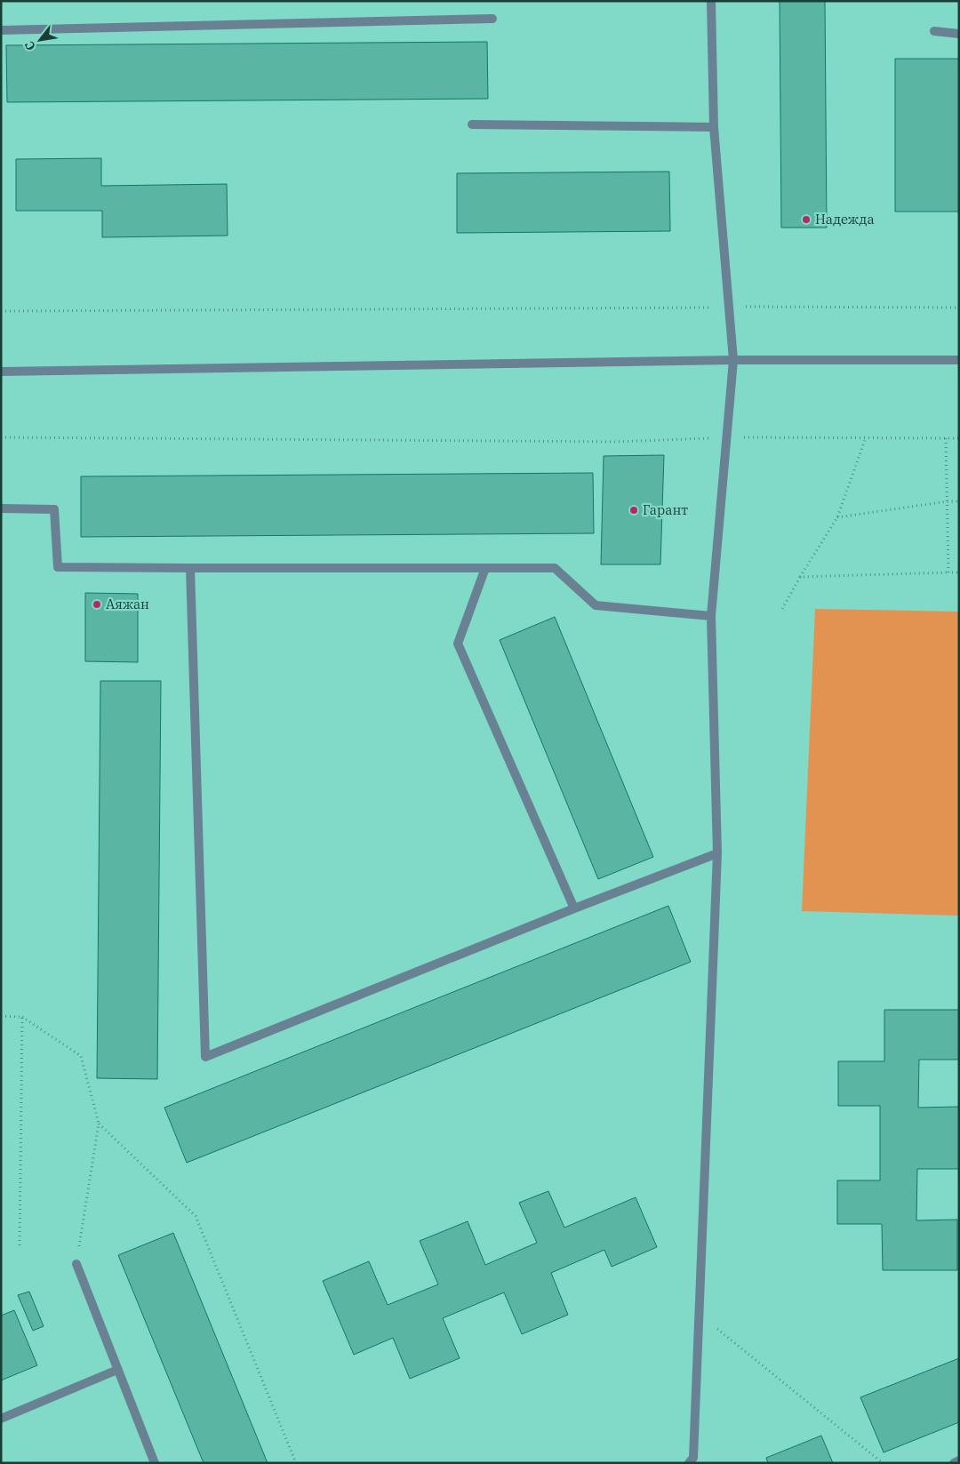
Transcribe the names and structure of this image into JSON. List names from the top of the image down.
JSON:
{
  "places": ["Надежда", "Гарант", "Аяжан"],
  "north": "bottom left"
}
